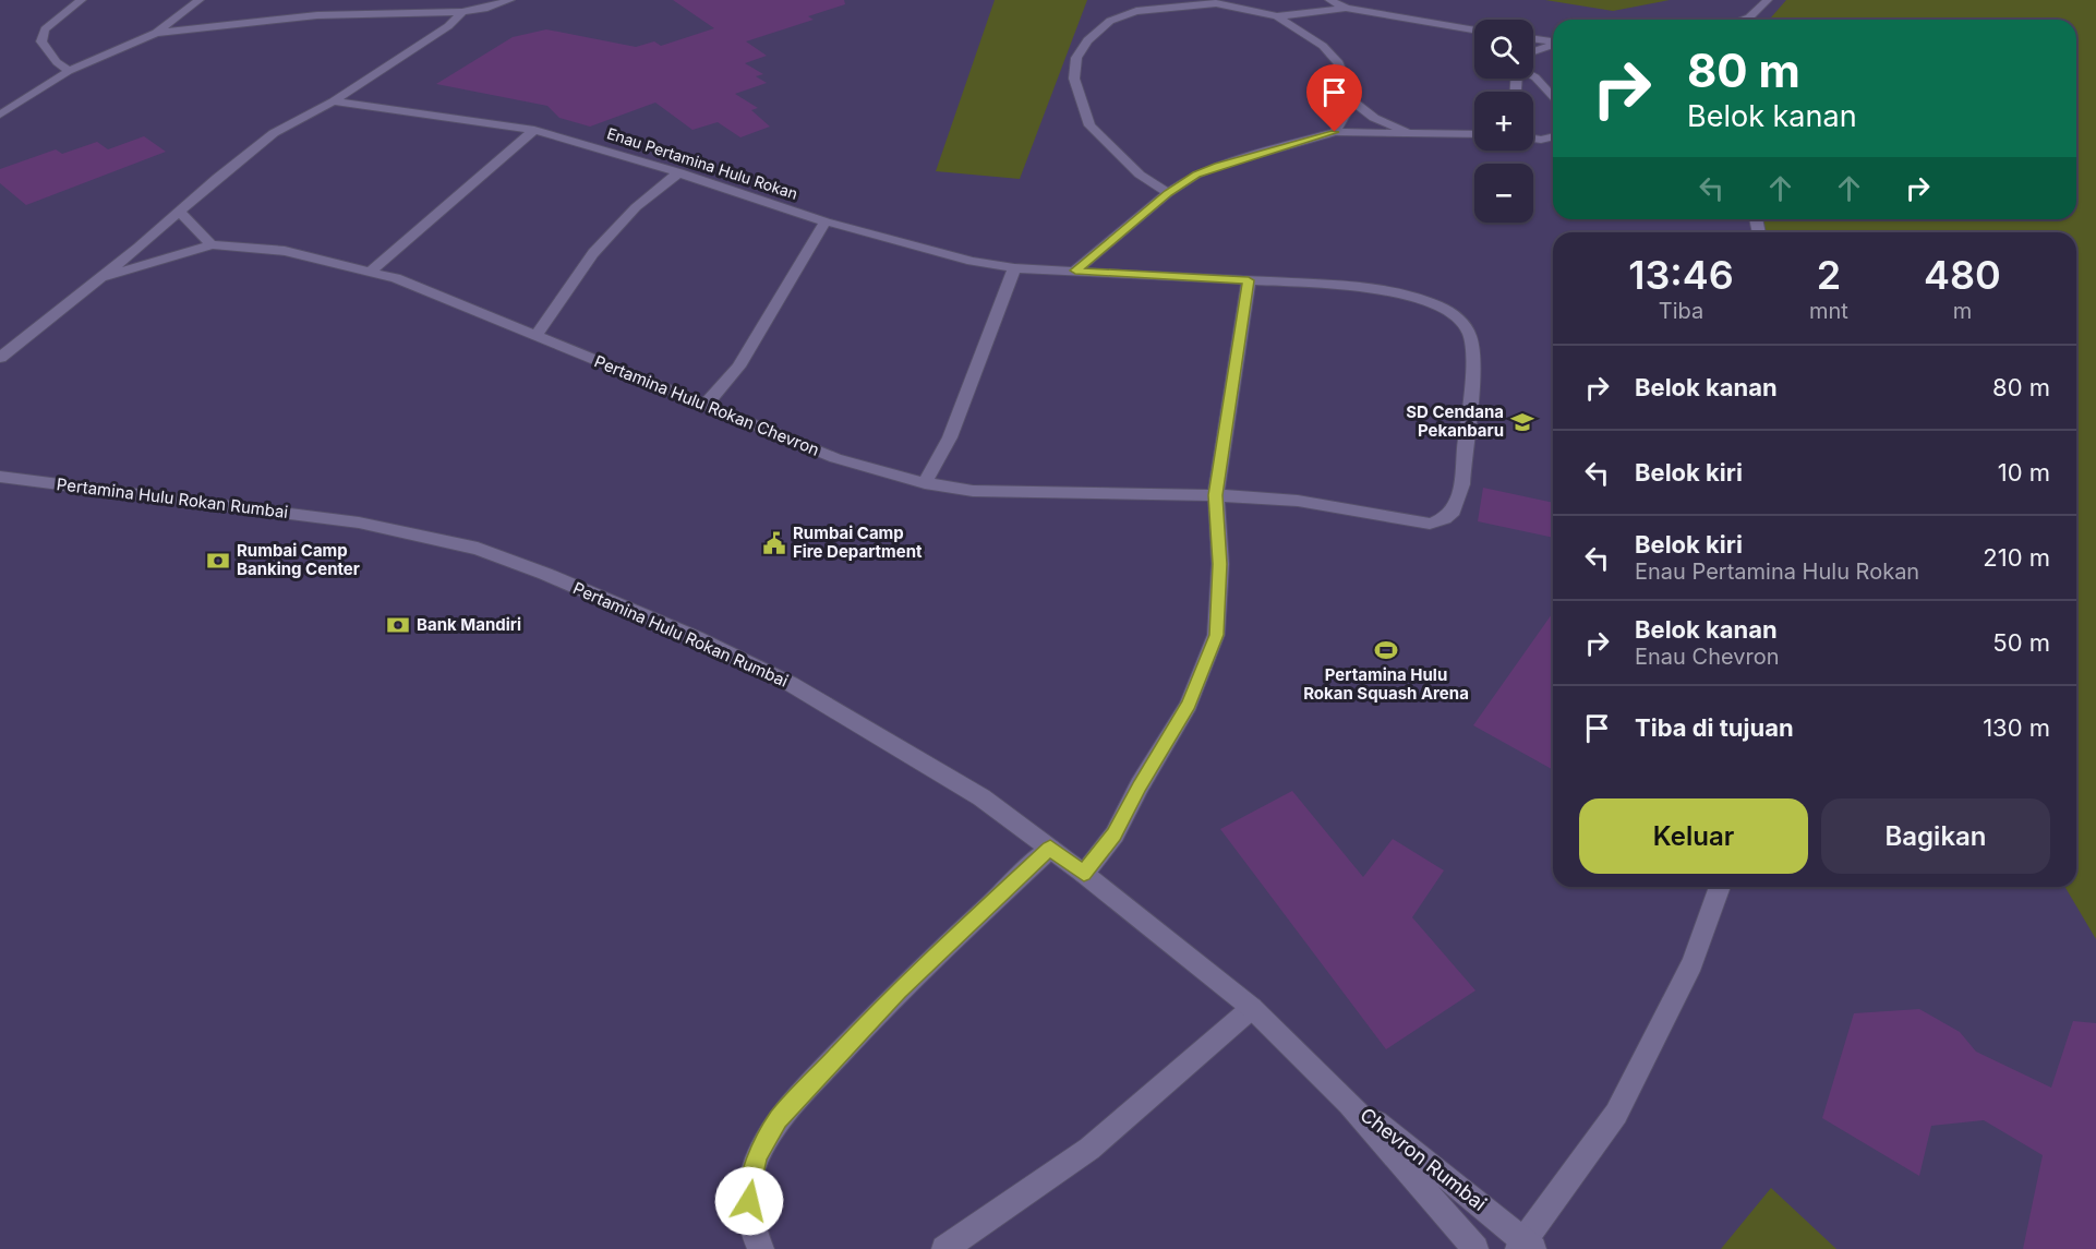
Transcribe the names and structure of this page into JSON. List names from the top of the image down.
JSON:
{
  "streets": {
    "street": [
      "Enau Pertamina Hulu Rokan",
      "Pertamina Hulu Rokan Chevron",
      "Pertamina Hulu Rokan Rumbai",
      "Chevron Rumbai"
    ]
  },
  "crossings": [
    ["Enau Pertamina Hulu Rokan", "Pertamina Hulu Rokan Chevron"],
    ["Pertamina Hulu Rokan Rumbai", "Chevron Rumbai"]
  ],
  "places": {
    "school or university": ["SD Cendana Pekanbaru"],
    "public building": ["Rumbai Camp Fire Department"],
    "bank": ["Rumbai Camp Banking Center", "Bank Mandiri"],
    "sports": ["Pertamina Hulu Rokan Squash Arena"]
  },
  "page": {
    "map_buttons": ["+", "−"],
    "turn": ["80 m", "Belok kanan"],
    "eta": [
      "13:46",
      "Tiba",
      "2",
      "mnt",
      "480",
      "m"
    ],
    "list": [
      {
        "name": "Belok kanan",
        "value": "80 m"
      },
      {
        "name": "Belok kiri",
        "value": "10 m"
      },
      {
        "name": "Belok kiri",
        "note": "Enau Pertamina Hulu Rokan",
        "value": "210 m"
      },
      {
        "name": "Belok kanan",
        "note": "Enau Chevron",
        "value": "50 m"
      },
      {
        "name": "Tiba di tujuan",
        "value": "130 m"
      }
    ],
    "buttons": ["Keluar", "Bagikan"]
  }
}
